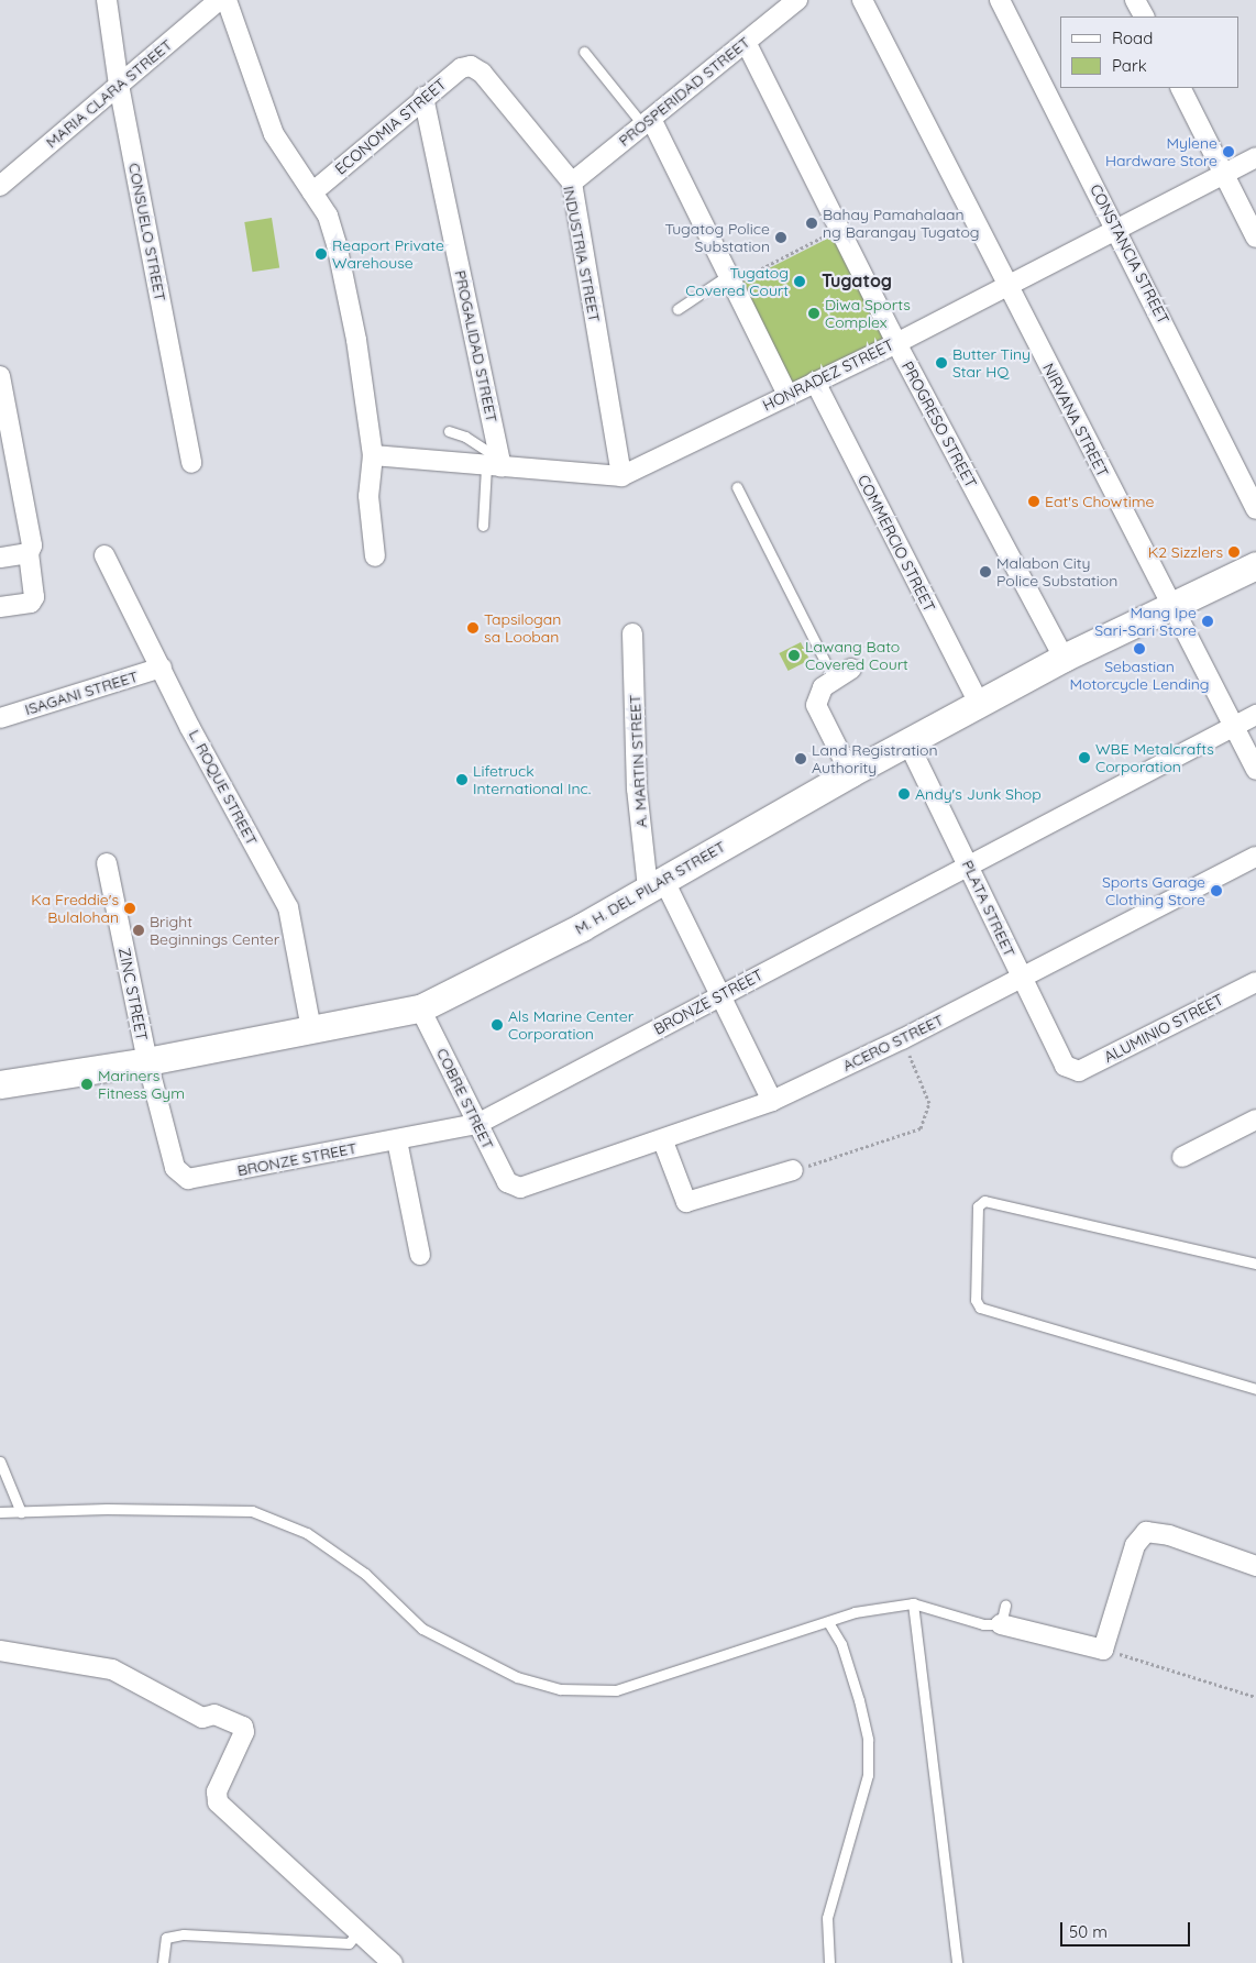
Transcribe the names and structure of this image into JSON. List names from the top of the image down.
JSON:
{
  "streets": {
    "main road": ["M. H. DEL PILAR STREET"],
    "street": [
      "PROSPERIDAD STREET",
      "MARIA CLARA STREET",
      "ECONOMIA STREET",
      "CONSUELO STREET",
      "INDUSTRIA STREET",
      "CONSTANCIA STREET",
      "PROGALIDAD STREET",
      "HONRADEZ STREET",
      "NIRVANA STREET",
      "PROGRESO STREET",
      "COMMERCIO STREET",
      "ISAGANI STREET",
      "A. MARTIN STREET",
      "L. ROQUE STREET",
      "PLATA STREET",
      "ZINC STREET",
      "BRONZE STREET",
      "ALUMINIO STREET",
      "ACERO STREET",
      "COBRE STREET"
    ]
  },
  "crossings": [
    ["PROSPERIDAD STREET", "INDUSTRIA STREET"],
    ["PROSPERIDAD STREET", "PROGRESO STREET"],
    ["MARIA CLARA STREET", "CONSUELO STREET"],
    ["ECONOMIA STREET", "INDUSTRIA STREET"],
    ["ECONOMIA STREET", "PROGALIDAD STREET"],
    ["INDUSTRIA STREET", "HONRADEZ STREET"],
    ["CONSTANCIA STREET", "HONRADEZ STREET"],
    ["HONRADEZ STREET", "NIRVANA STREET"],
    ["HONRADEZ STREET", "PROGRESO STREET"],
    ["HONRADEZ STREET", "COMMERCIO STREET"],
    ["NIRVANA STREET", "M. H. DEL PILAR STREET"],
    ["NIRVANA STREET", "BRONZE STREET"],
    ["PROGRESO STREET", "M. H. DEL PILAR STREET"],
    ["COMMERCIO STREET", "M. H. DEL PILAR STREET"],
    ["ISAGANI STREET", "L. ROQUE STREET"],
    ["A. MARTIN STREET", "M. H. DEL PILAR STREET"],
    ["L. ROQUE STREET", "M. H. DEL PILAR STREET"],
    ["M. H. DEL PILAR STREET", "PLATA STREET"],
    ["M. H. DEL PILAR STREET", "ZINC STREET"],
    ["M. H. DEL PILAR STREET", "BRONZE STREET"],
    ["M. H. DEL PILAR STREET", "COBRE STREET"],
    ["PLATA STREET", "BRONZE STREET"],
    ["PLATA STREET", "ALUMINIO STREET"],
    ["PLATA STREET", "ACERO STREET"],
    ["ZINC STREET", "BRONZE STREET"],
    ["BRONZE STREET", "COBRE STREET"],
    ["ACERO STREET", "COBRE STREET"]
  ],
  "districts": ["Tugatog"],
  "places": [
    "Mylene Hardware Store",
    "Bahay Pamahalaan ng Barangay Tugatog",
    "Tugatog Police Substation",
    "Reaport Private Warehouse",
    "Tugatog Covered Court",
    "Diwa Sports Complex",
    "Butter Tiny Star HQ",
    "Eat's Chowtime",
    "K2 Sizzlers",
    "Malabon City Police Substation",
    "Mang Ipe Sari-Sari Store",
    "Tapsilogan sa Looban",
    "Sebastian Motorcycle Lending",
    "Lawang Bato Covered Court",
    "WBE Metalcrafts Corporation",
    "Land Registration Authority",
    "Lifetruck International Inc.",
    "Andy's Junk Shop",
    "Sports Garage Clothing Store",
    "Ka Freddie's Bulalohan",
    "Bright Beginnings Center",
    "Als Marine Center Corporation",
    "Mariners Fitness Gym"
  ],
  "legend": ["Road", "Park"],
  "scale_bar": "50 m"
}
